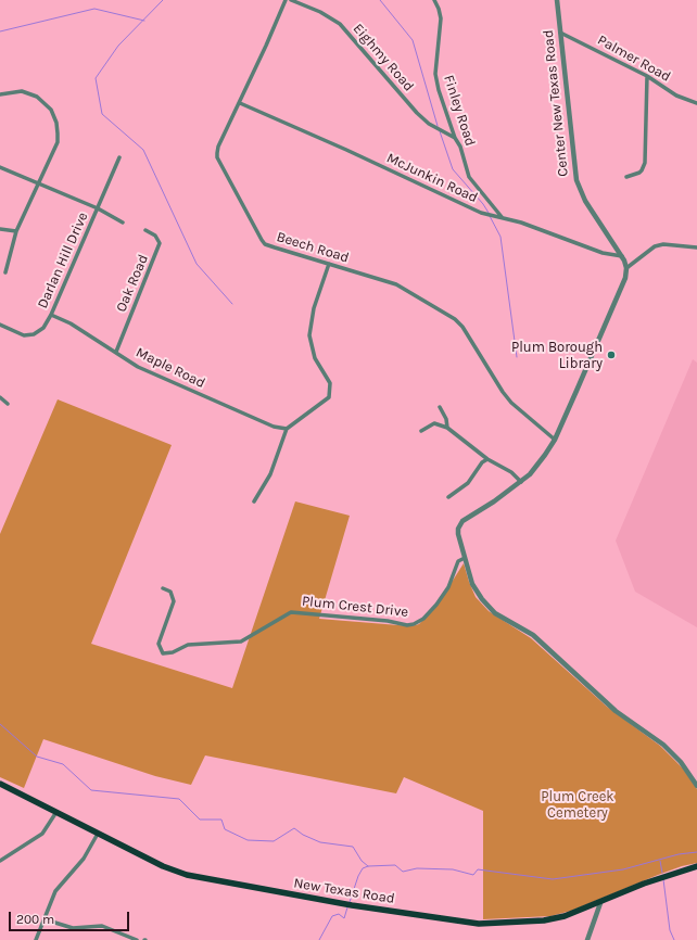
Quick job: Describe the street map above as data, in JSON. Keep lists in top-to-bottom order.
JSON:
{
  "streets": {
    "main road": ["New Texas Road"],
    "street": [
      "Eighmy Road",
      "Palmer Road",
      "Center New Texas Road",
      "Finley Road",
      "McJunkin Road",
      "Beech Road",
      "Darlan Hill Drive",
      "Oak Road",
      "Maple Road",
      "Plum Crest Drive"
    ]
  },
  "crossings": [
    ["Eighmy Road", "Finley Road"],
    ["Palmer Road", "Center New Texas Road"],
    ["Center New Texas Road", "McJunkin Road"],
    ["Finley Road", "McJunkin Road"],
    ["McJunkin Road", "Beech Road"],
    ["Darlan Hill Drive", "Maple Road"],
    ["Oak Road", "Maple Road"]
  ],
  "parks": ["Plum Creek Cemetery"],
  "places": ["Plum Borough Library"],
  "scale_bar": "200 m"
}
